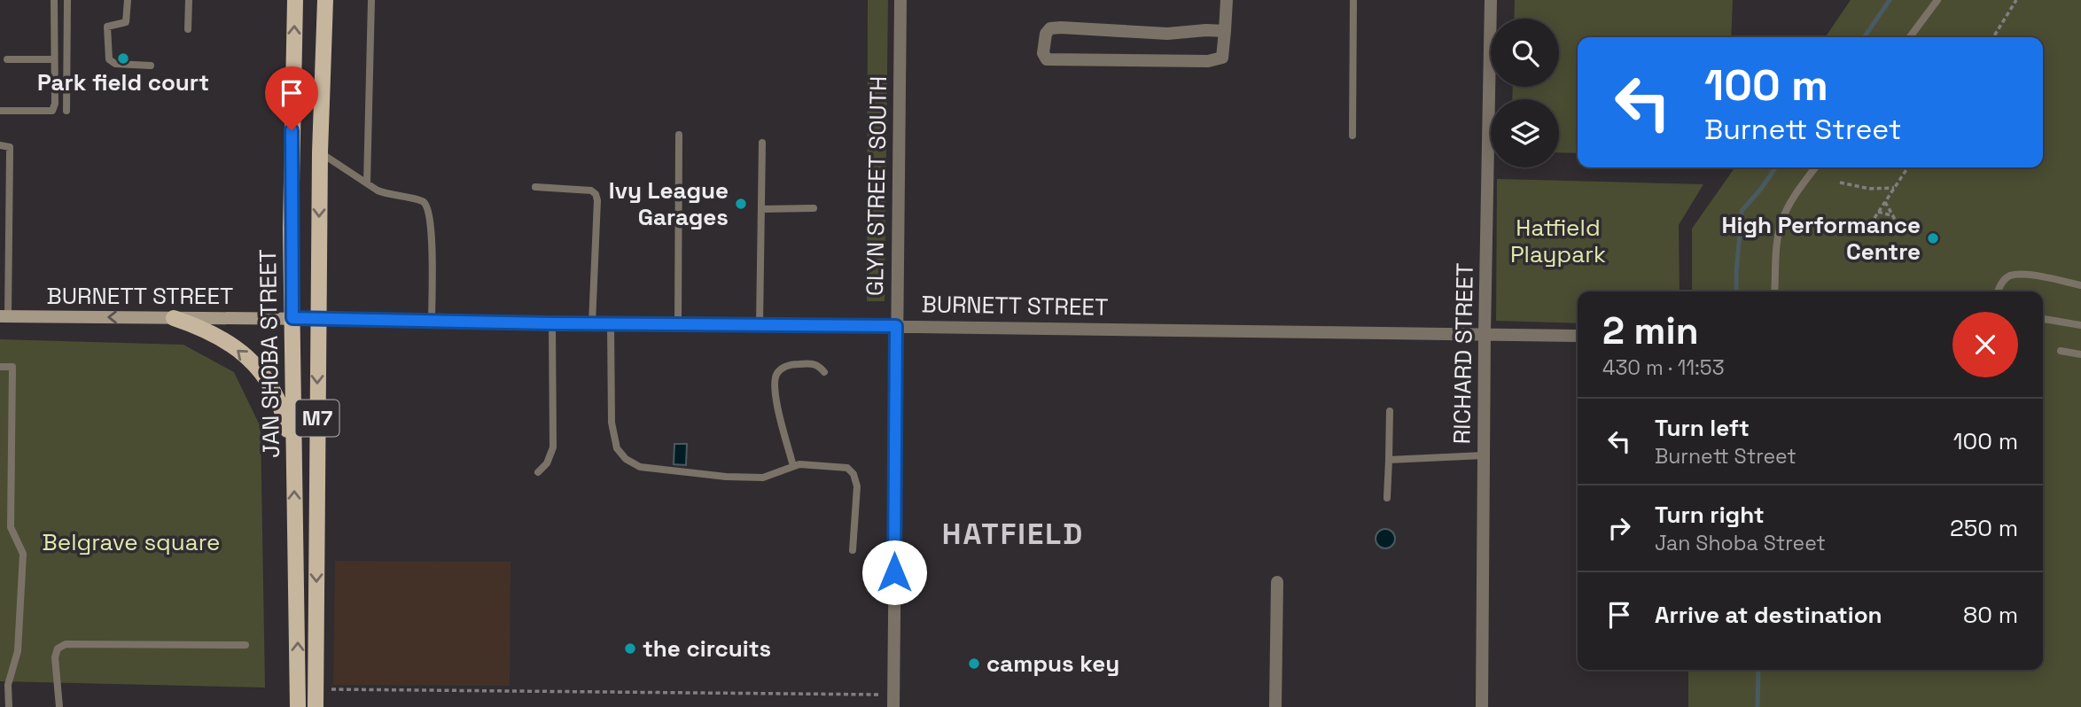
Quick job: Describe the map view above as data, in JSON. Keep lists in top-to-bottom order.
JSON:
{
  "streets": {
    "main road": ["JAN SHOBA STREET", "M7"],
    "street": ["GLYN STREET SOUTH", "BURNETT STREET", "RICHARD STREET"]
  },
  "crossings": [
    ["GLYN STREET SOUTH", "BURNETT STREET"],
    ["BURNETT STREET", "JAN SHOBA STREET"],
    ["BURNETT STREET", "RICHARD STREET"]
  ],
  "districts": ["HATFIELD"],
  "parks": ["Hatfield Playpark", "Belgrave square"],
  "places": [
    "Park field court",
    "Ivy League Garages",
    "High Performance Centre",
    "the circuits",
    "campus key"
  ],
  "page": {
    "turn": ["100 m", "Burnett Street"],
    "heading": ["2 min", "430 m · 11:53"],
    "list": [
      {
        "name": "Turn left",
        "note": "Burnett Street",
        "value": "100 m"
      },
      {
        "name": "Turn right",
        "note": "Jan Shoba Street",
        "value": "250 m"
      },
      {
        "name": "Arrive at destination",
        "value": "80 m"
      }
    ]
  }
}
